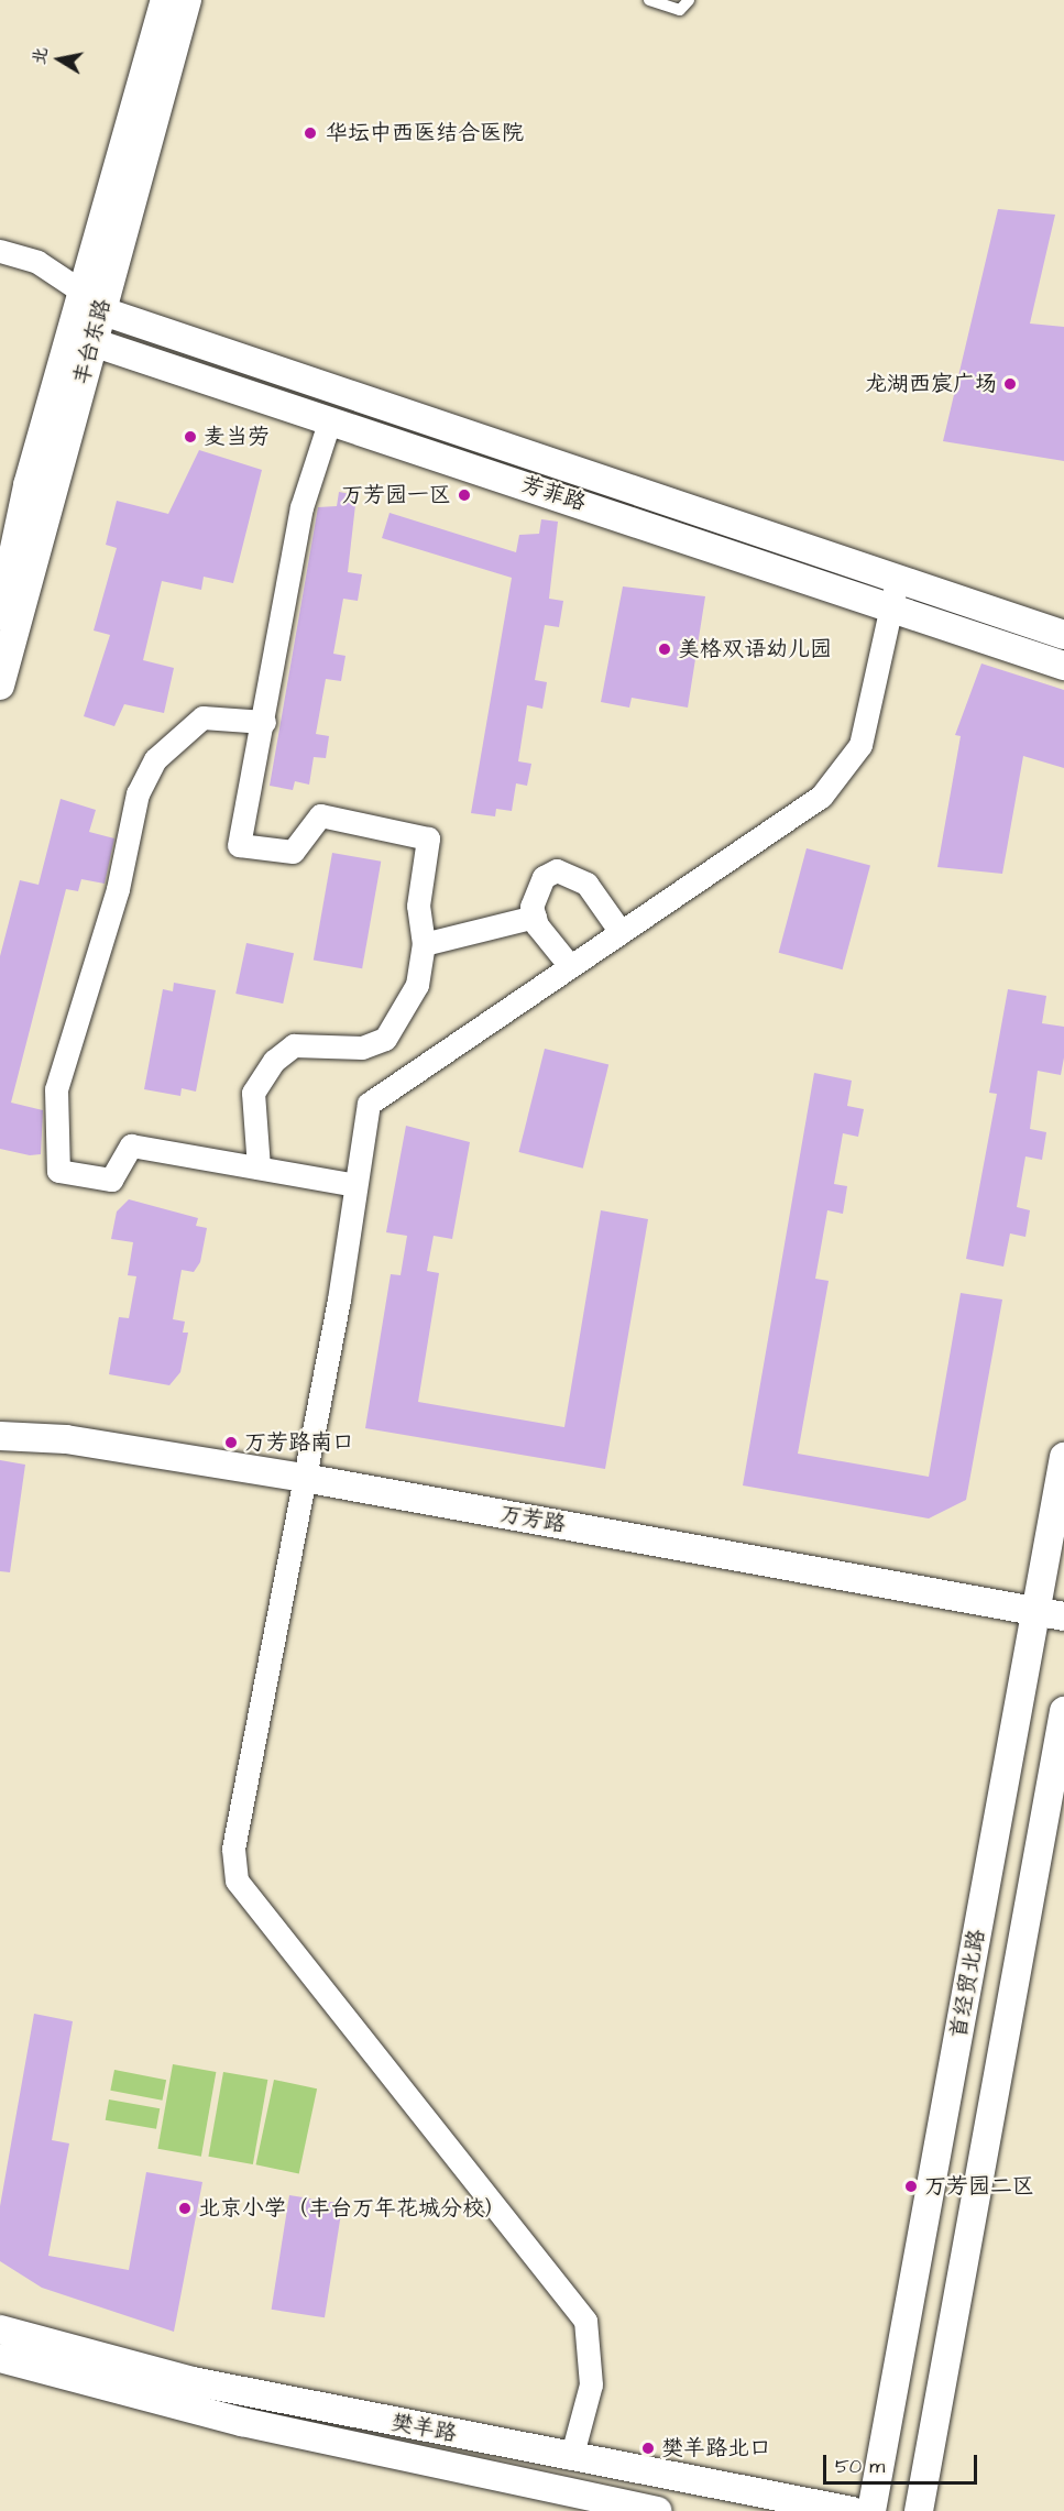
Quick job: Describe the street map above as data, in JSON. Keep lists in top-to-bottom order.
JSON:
{
  "streets": {
    "street": [
      "丰台东路",
      "芳菲路",
      "万芳路",
      "首经贸北路",
      "樊羊路"
    ]
  },
  "crossings": [
    ["丰台东路", "芳菲路"],
    ["万芳路", "首经贸北路"]
  ],
  "places": [
    "华坛中西医结合医院",
    "龙湖西宸广场",
    "麦当劳",
    "万芳园一区",
    "美格双语幼儿园",
    "万芳路南口",
    "万芳园二区",
    "北京小学（丰台万年花城分校）",
    "樊羊路北口"
  ],
  "scale_bar": "50 m",
  "north": "left"
}
